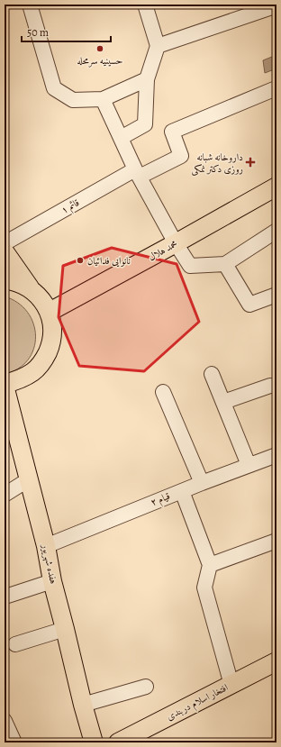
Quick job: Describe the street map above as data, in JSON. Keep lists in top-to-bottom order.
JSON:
{
  "streets": {
    "main road": ["محمد هلال", "هفده شهریور", "افتخار اسلام دربندی"],
    "street": ["قائم ۱", "قیام ۲"]
  },
  "crossings": [
    ["قیام ۲", "هفده شهریور"]
  ],
  "places": {
    "other": ["حسینیه سرمحله", "نانوایی فدائیان"],
    "health": ["داروخانه شبانه روزی دکتر نمکی"]
  },
  "scale_bar": "50 m"
}
